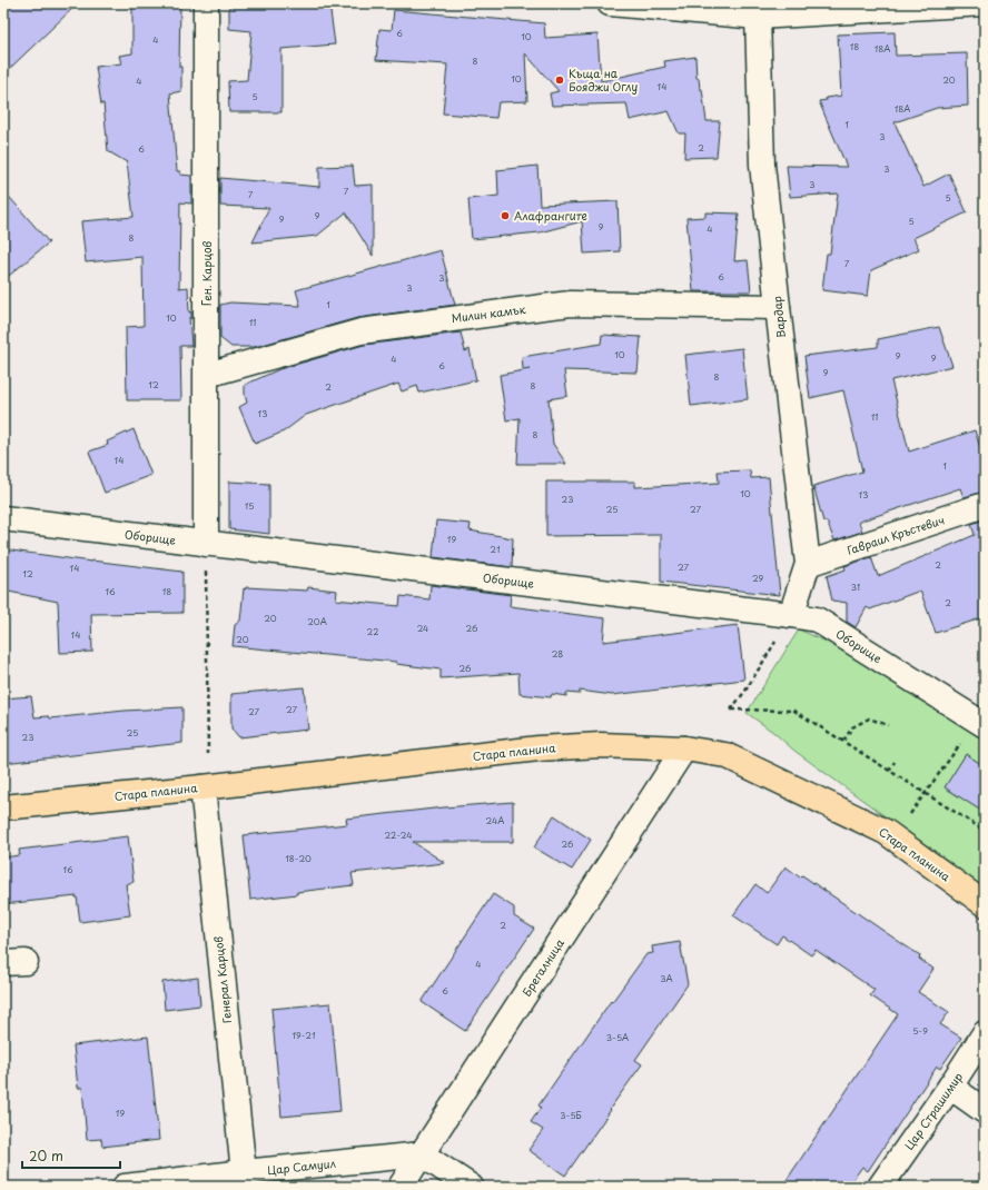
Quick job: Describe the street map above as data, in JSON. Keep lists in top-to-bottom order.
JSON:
{
  "streets": {
    "main road": ["Стара планина"],
    "street": [
      "Ген. Карцов",
      "Милин камък",
      "Вардар",
      "Гавраил Кръстевич",
      "Оборище",
      "Брегалница",
      "Генерал Карцов",
      "Цар Страшимир",
      "Цар Самуил"
    ]
  },
  "crossings": [
    ["Ген. Карцов", "Милин камък"],
    ["Ген. Карцов", "Оборище"],
    ["Милин камък", "Вардар"],
    ["Вардар", "Гавраил Кръстевич"],
    ["Вардар", "Оборище"],
    ["Стара планина", "Брегалница"],
    ["Стара планина", "Генерал Карцов"],
    ["Брегалница", "Цар Самуил"],
    ["Генерал Карцов", "Цар Самуил"]
  ],
  "places": ["Къща на Бояджи Оглу", "Алафрангите"],
  "house_numbers": [
    "6",
    "10",
    "4",
    "18",
    "18А",
    "8",
    "10",
    "20",
    "4",
    "14",
    "5",
    "18А",
    "1",
    "3",
    "2",
    "6",
    "3",
    "3",
    "7",
    "7",
    "5",
    "9",
    "9",
    "5",
    "9",
    "4",
    "8",
    "7",
    "6",
    "3",
    "3",
    "1",
    "10",
    "11",
    "10",
    "9",
    "9",
    "4",
    "6",
    "9",
    "8",
    "12",
    "8",
    "2",
    "13",
    "11",
    "8",
    "14",
    "1",
    "10",
    "13",
    "23",
    "15",
    "25",
    "27",
    "19",
    "21",
    "2",
    "27",
    "14",
    "12",
    "29",
    "31",
    "16",
    "18",
    "2",
    "20",
    "20А",
    "24",
    "26",
    "22",
    "14",
    "20",
    "28",
    "26",
    "27",
    "27",
    "25",
    "23",
    "24А",
    "22-24",
    "26",
    "18-20",
    "16",
    "2",
    "4",
    "3А",
    "6",
    "5-9",
    "19-21",
    "3-5А",
    "19",
    "3-5Б"
  ],
  "scale_bar": "20 m"
}
